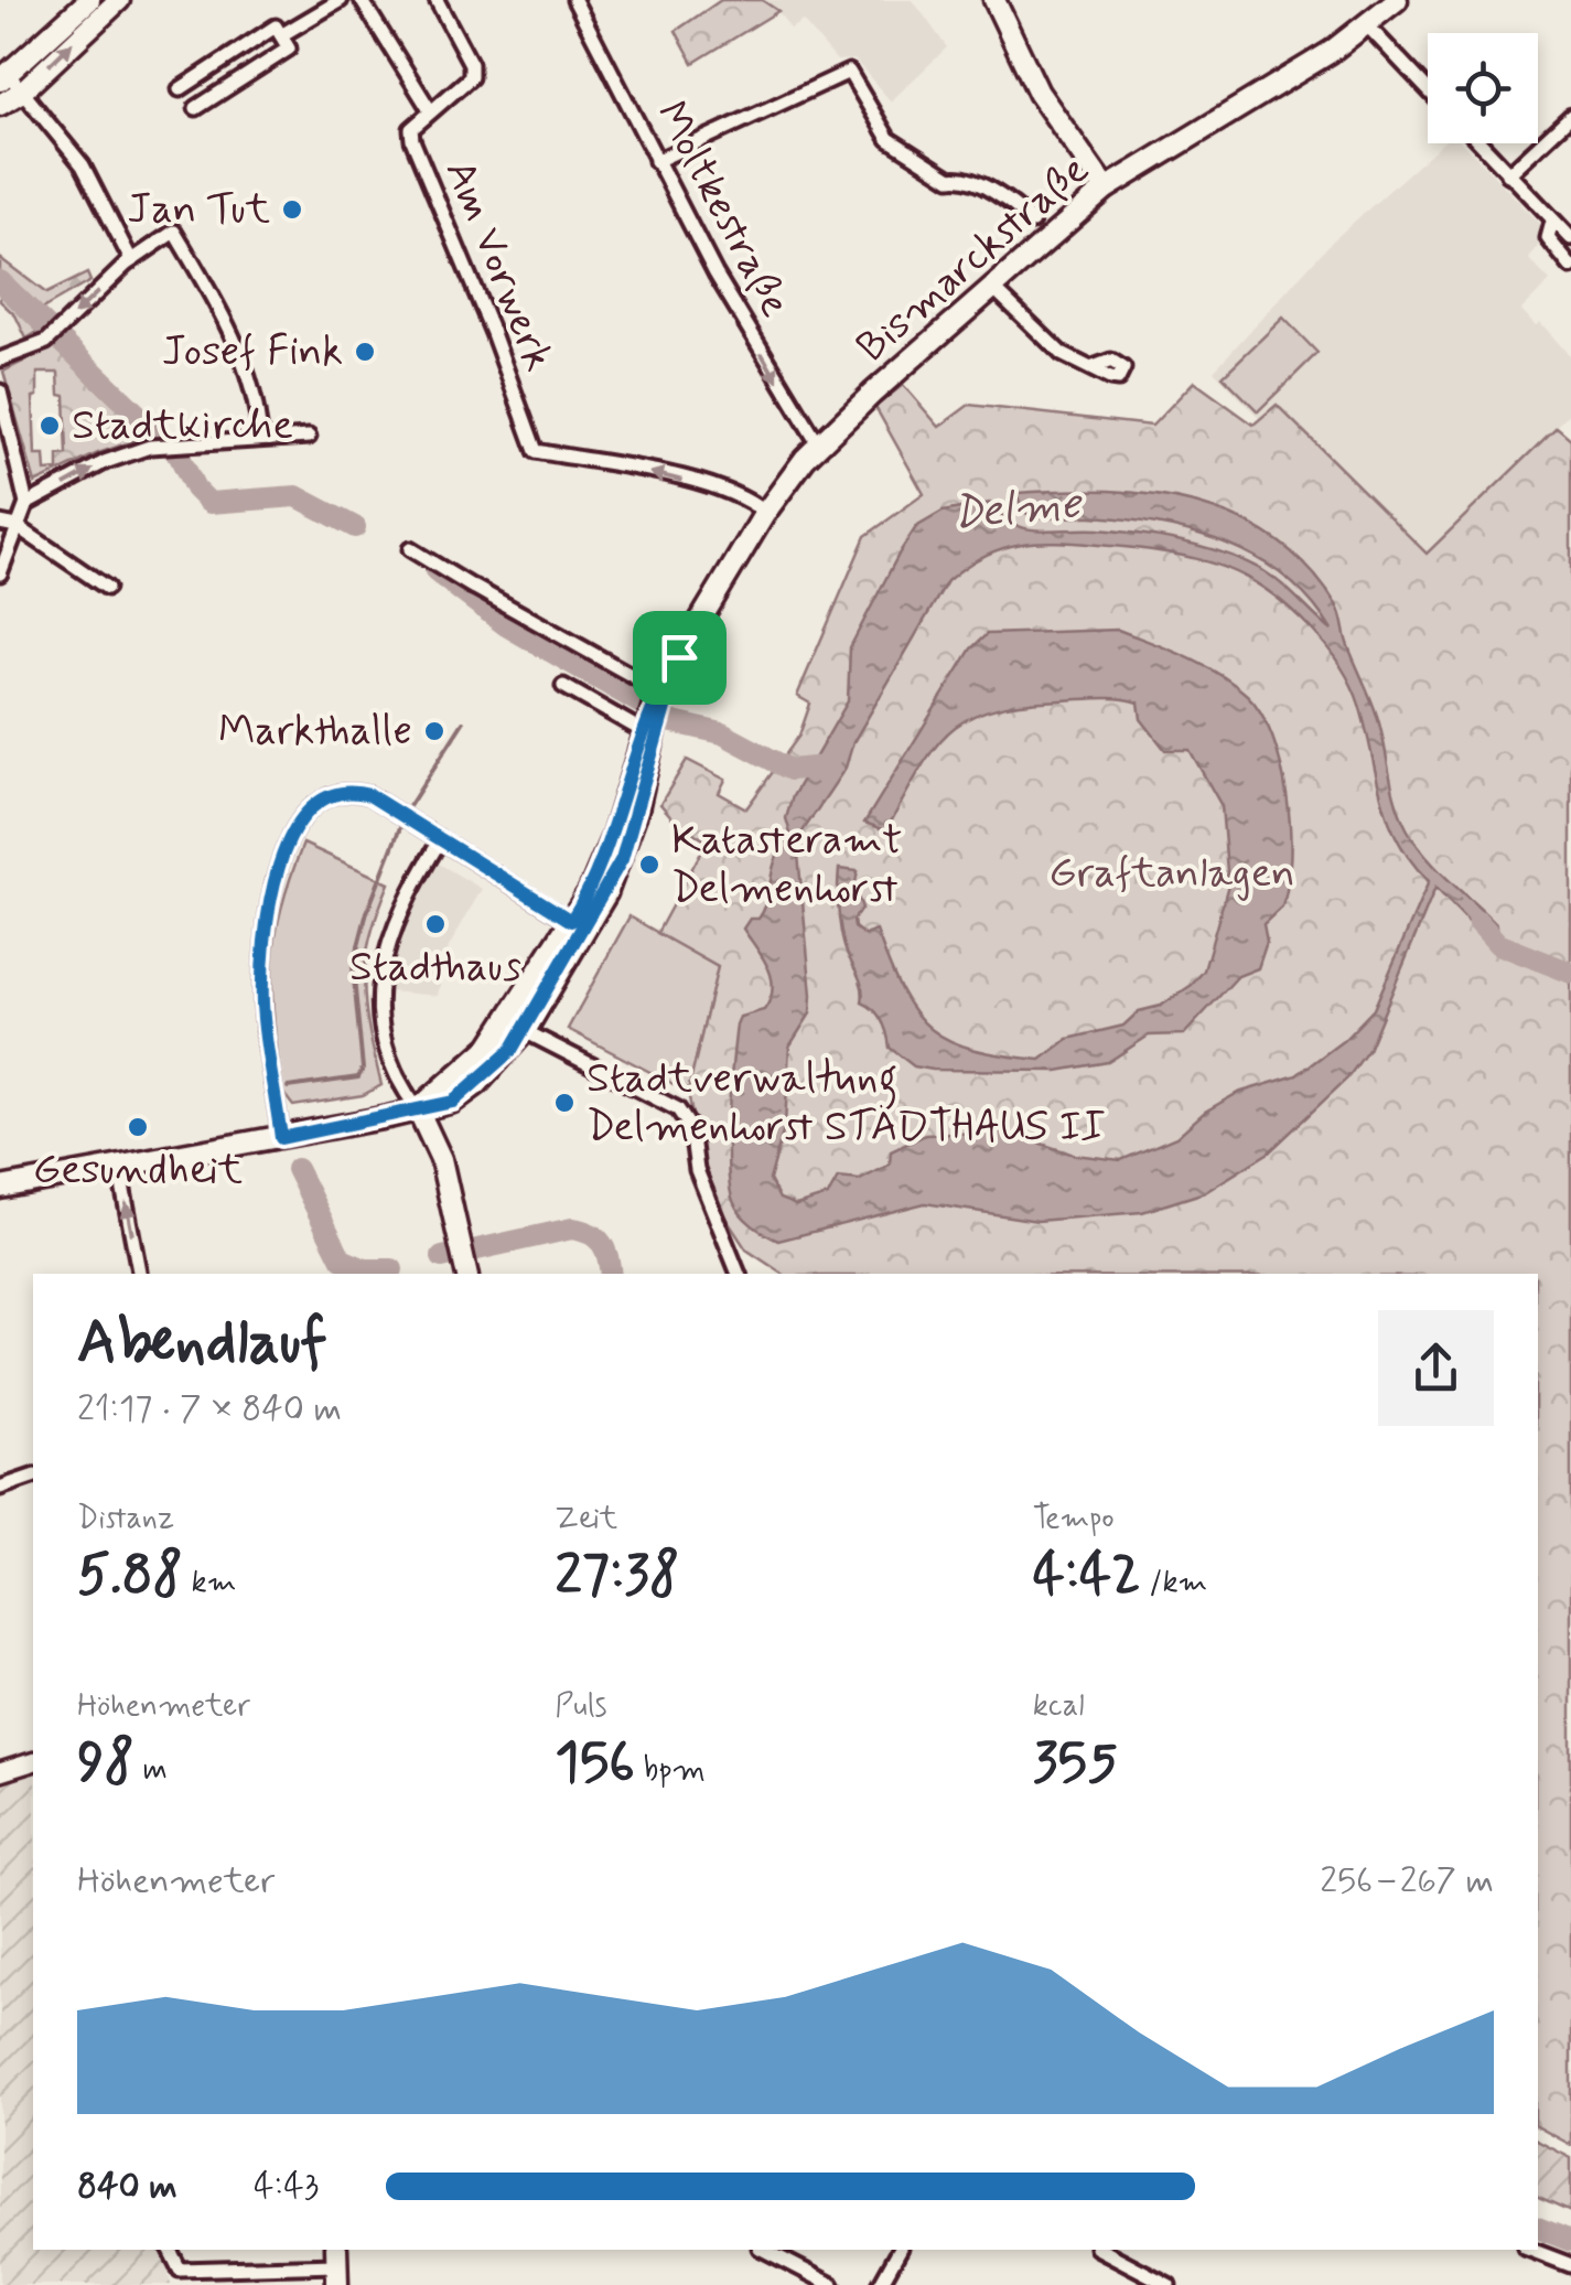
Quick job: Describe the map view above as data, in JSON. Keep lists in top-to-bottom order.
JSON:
{
  "streets": {
    "main road": ["Bismarckstraße"],
    "street": ["Moltkestraße", "Am Vorwerk"]
  },
  "crossings": [
    ["Moltkestraße", "Bismarckstraße"],
    ["Bismarckstraße", "Am Vorwerk"]
  ],
  "one_way": ["Moltkestraße", "Am Vorwerk"],
  "water": ["Delme"],
  "parks": ["Graftanlagen"],
  "places": [
    "Jan Tut",
    "Josef Fink",
    "Stadtkirche",
    "Markthalle",
    "Katasteramt Delmenhorst",
    "Stadthaus",
    "Stadtverwaltung Delmenhorst STADTHAUS II",
    "Gesundheit"
  ],
  "page": {
    "heading": ["Abendlauf", "21:17 · 7 × 840 m"],
    "stats": [
      ["Distanz", "5.88 km"],
      ["Zeit", "27:38"],
      ["Tempo", "4:42 /km"],
      ["Höhenmeter", "98 m"],
      ["Puls", "156 bpm"],
      ["kcal", "355"]
    ],
    "chart": ["Höhenmeter", "256–267 m"],
    "list": [
      {
        "name": "840 m",
        "note": "4:43"
      }
    ]
  }
}
